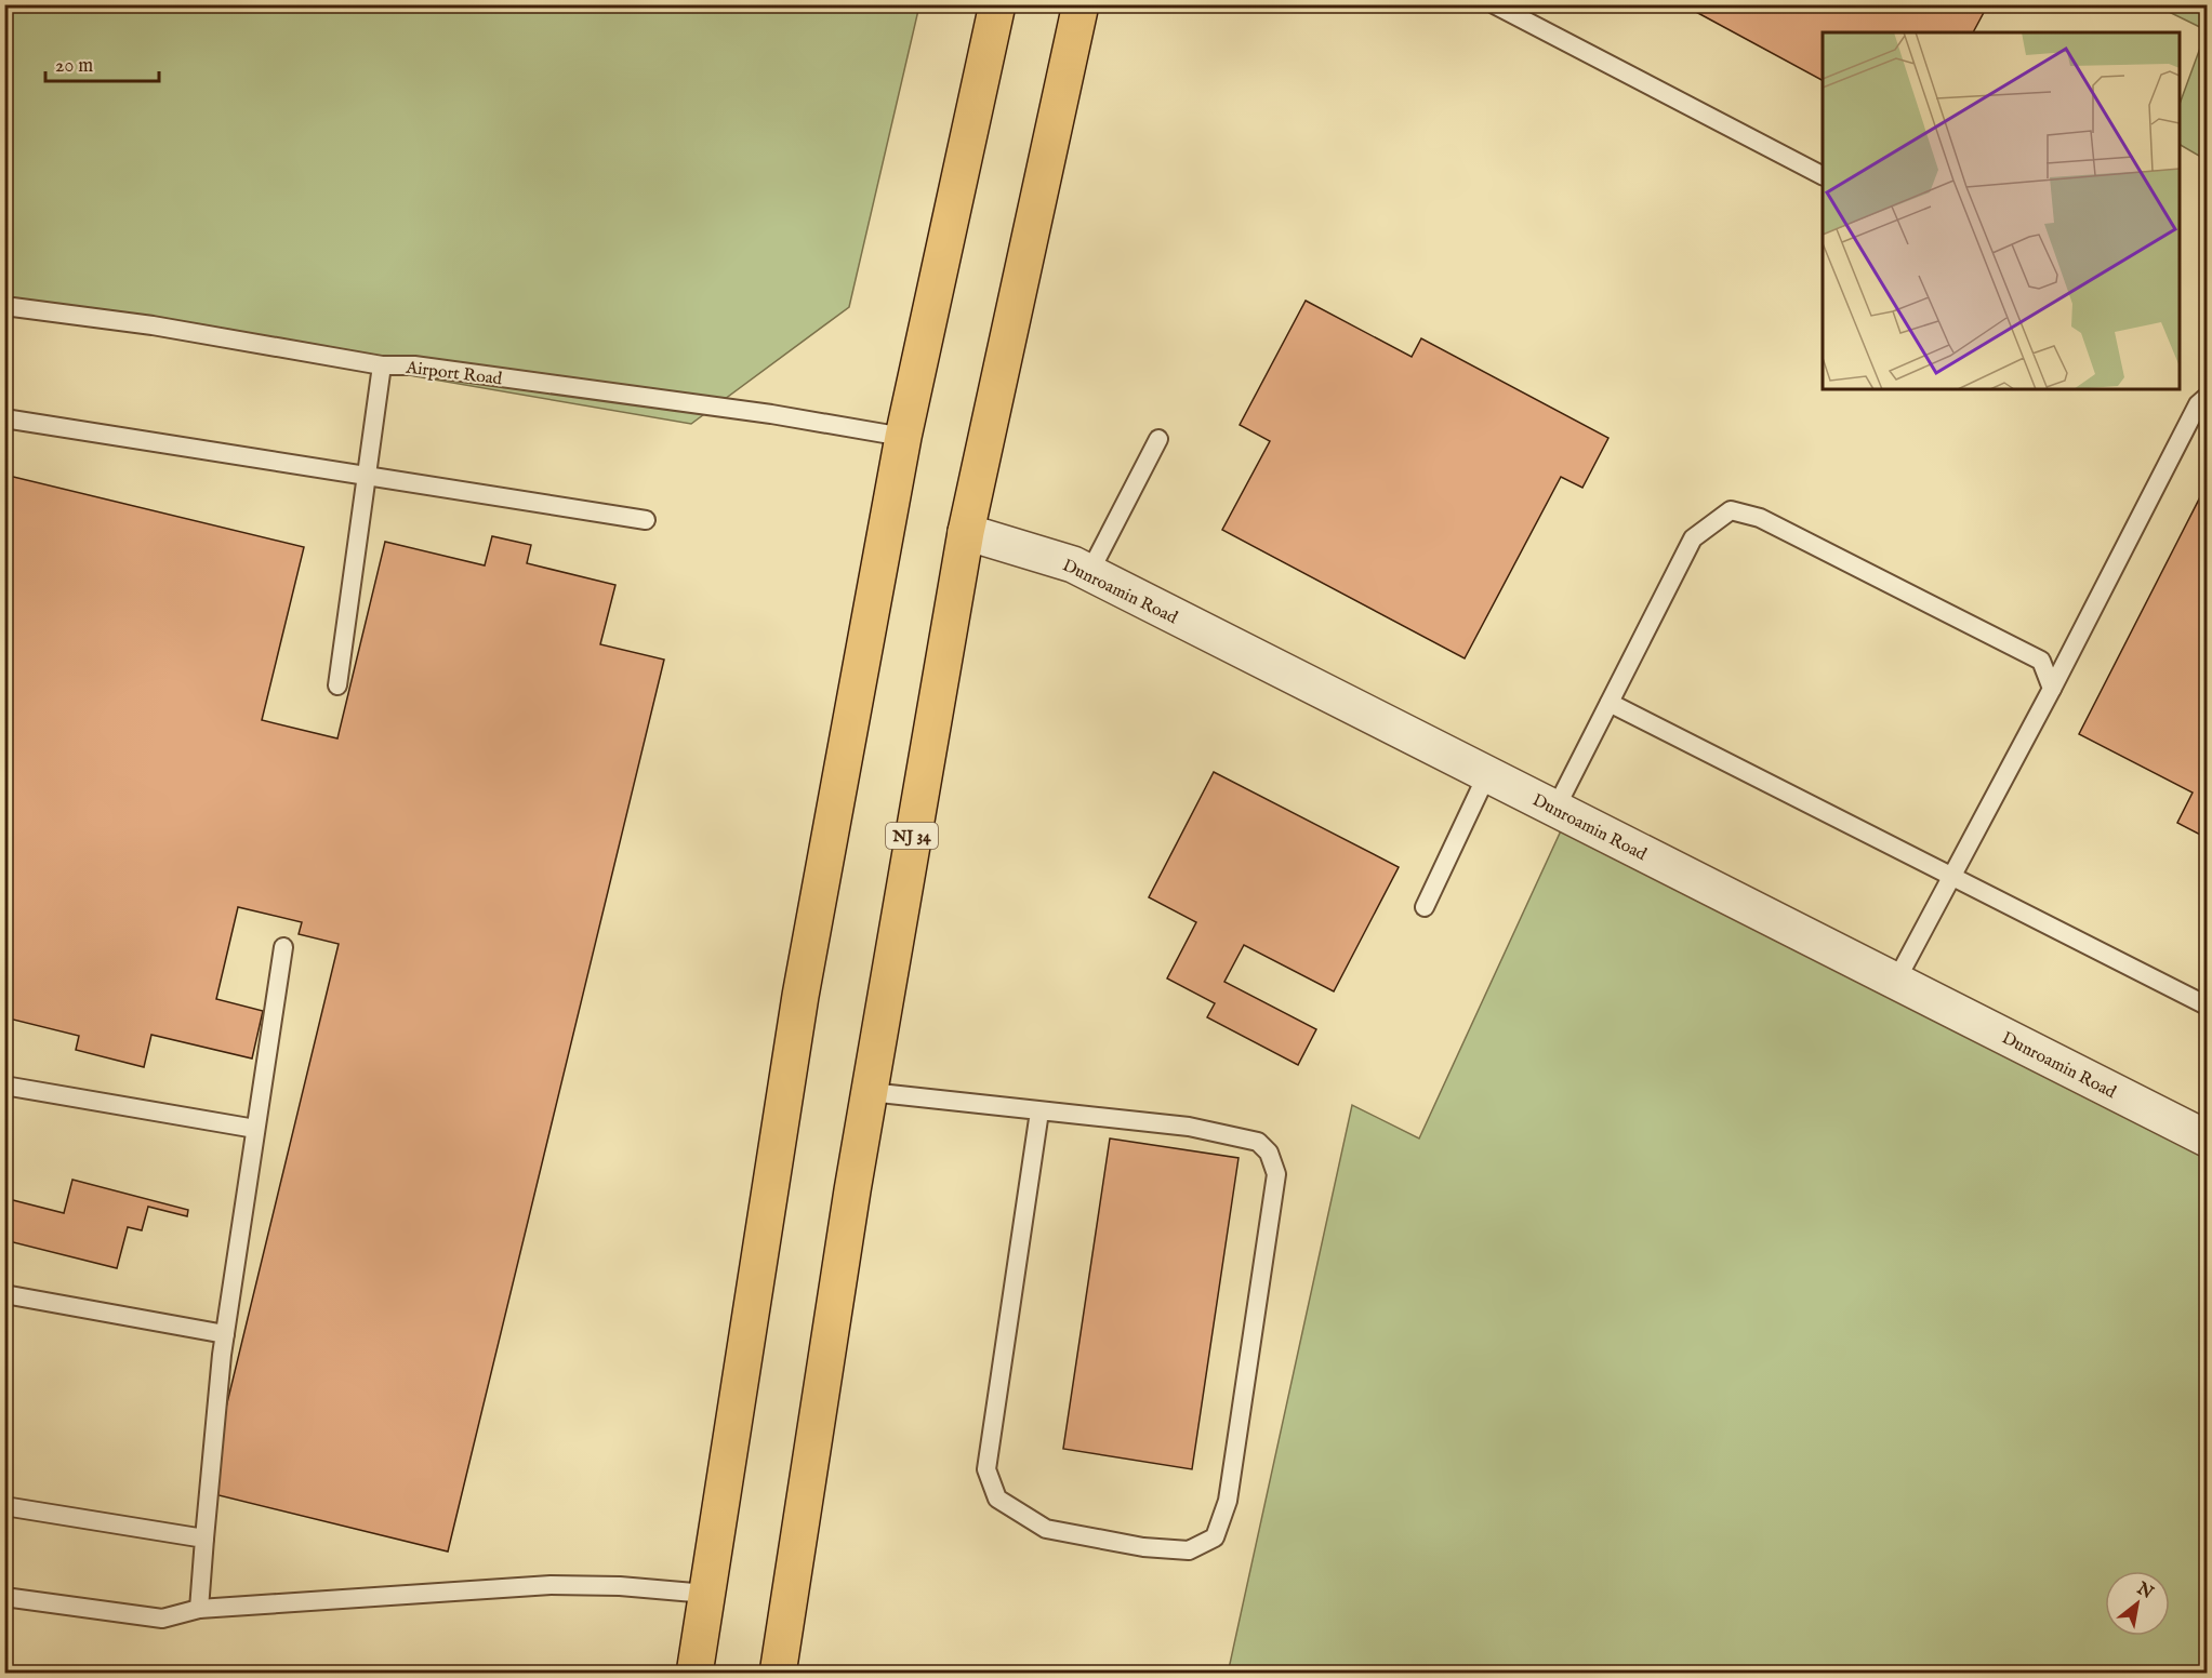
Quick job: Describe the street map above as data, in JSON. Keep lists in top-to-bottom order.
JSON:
{
  "streets": {
    "highway": ["NJ 34"],
    "street": ["Dunroamin Road"],
    "lane": ["Airport Road"]
  },
  "crossings": [
    ["Dunroamin Road", "NJ 34"]
  ],
  "scale_bar": "20 m",
  "north": "top right"
}
